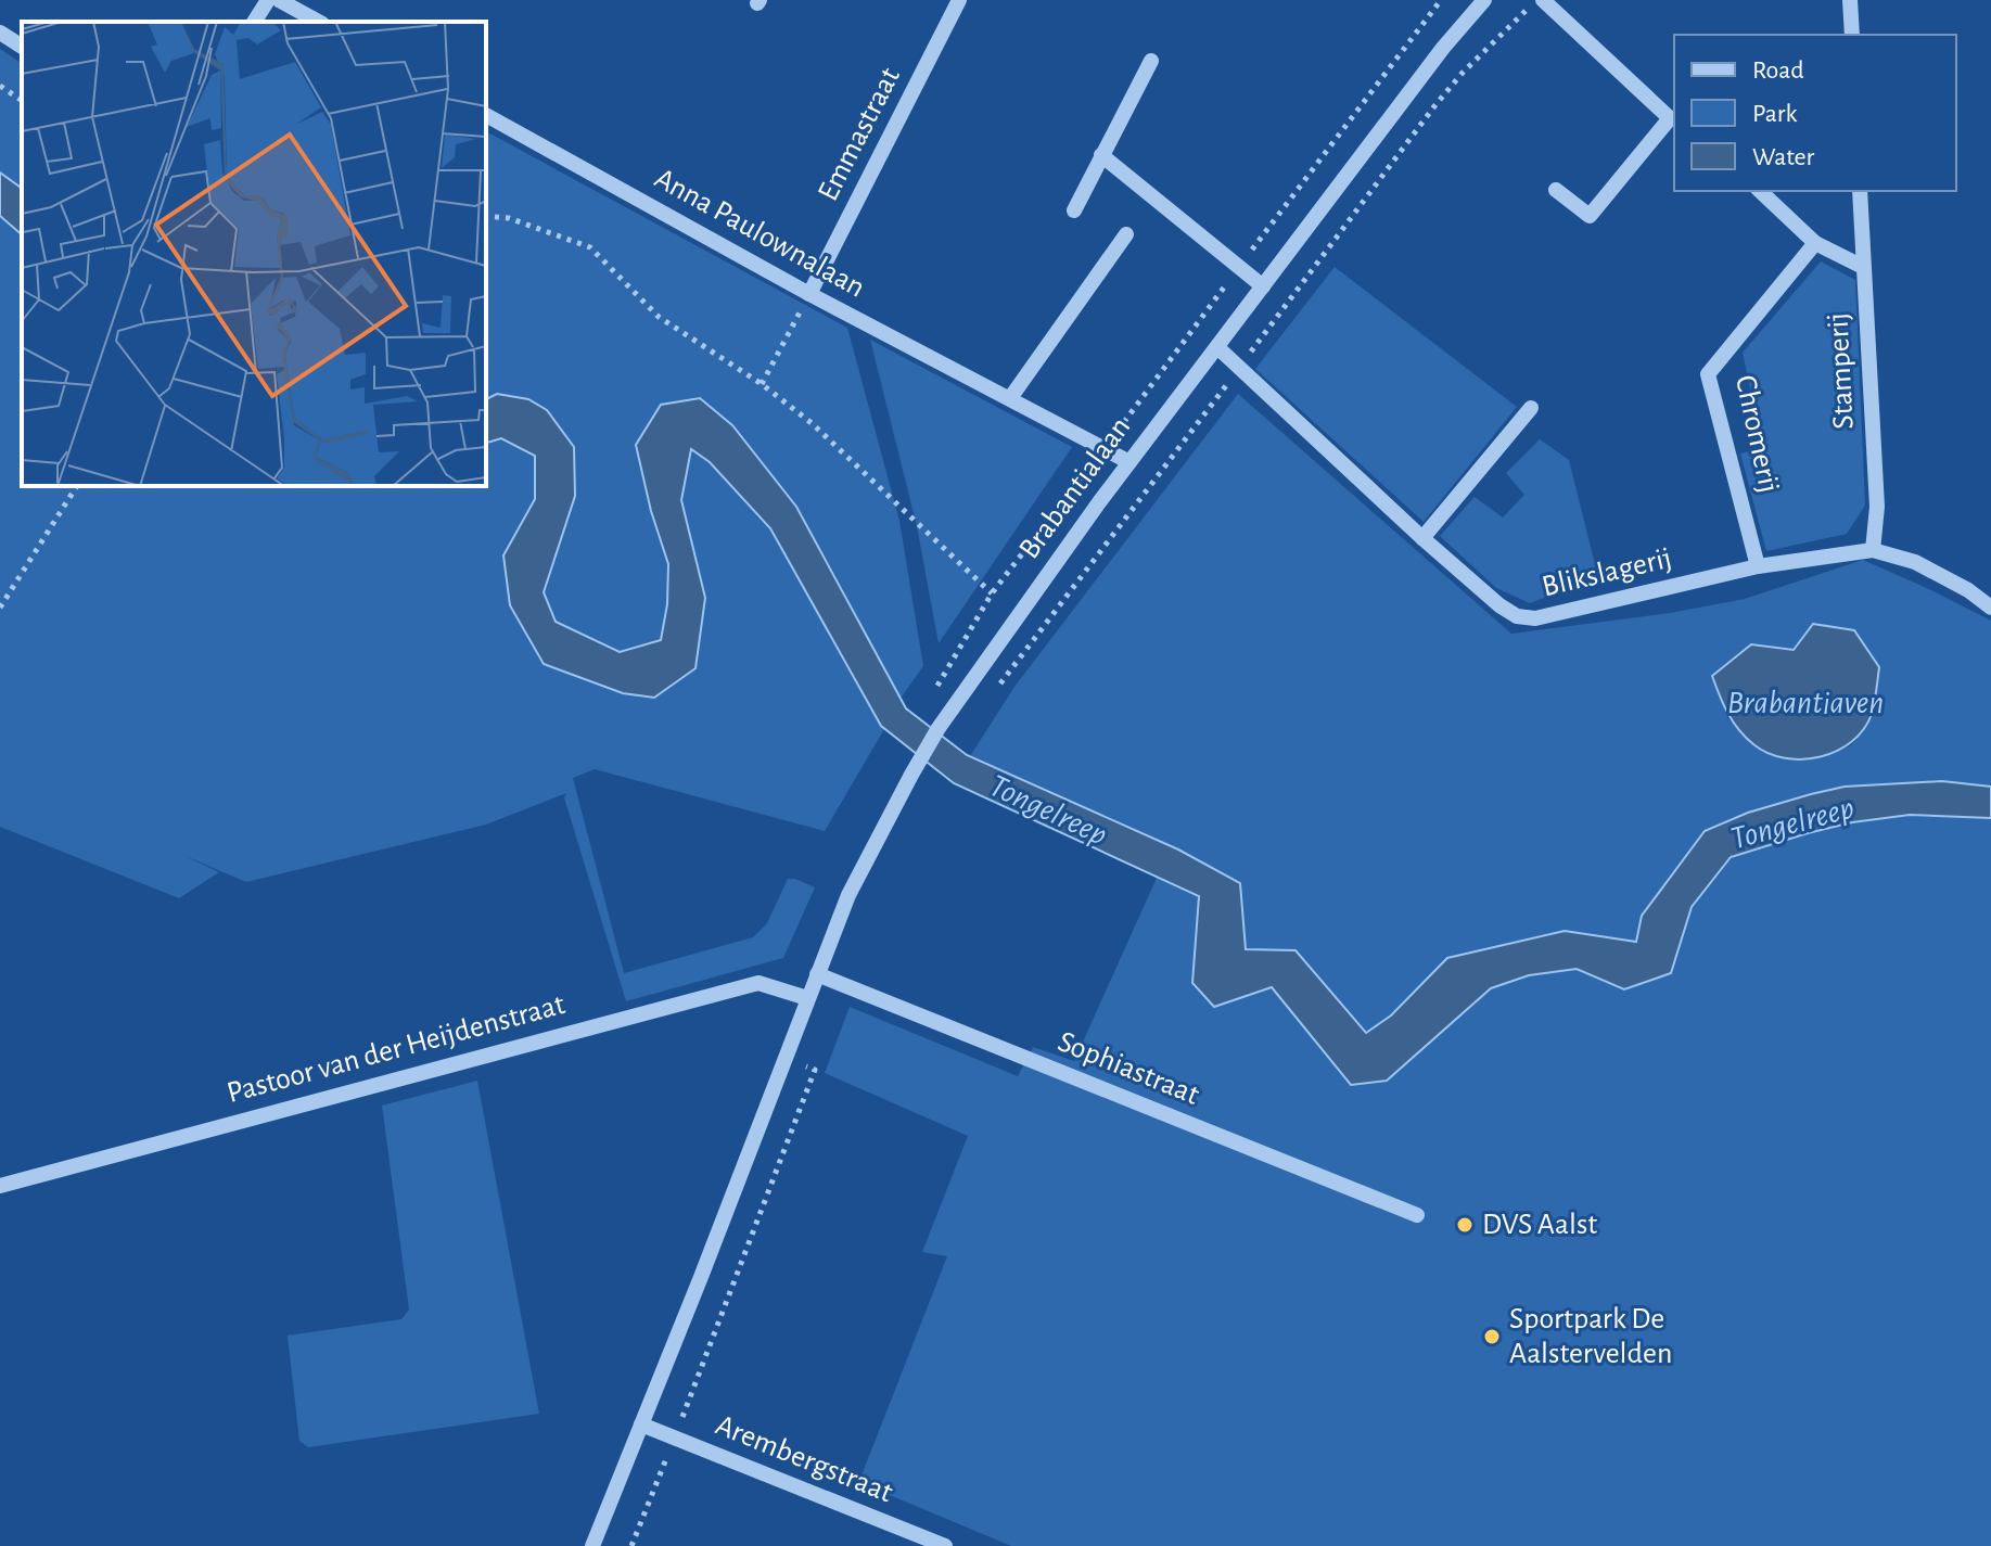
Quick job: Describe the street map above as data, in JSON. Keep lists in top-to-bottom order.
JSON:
{
  "streets": {
    "street": [
      "Emmastraat",
      "Anna Paulownalaan",
      "Stamperij",
      "Chromerij",
      "Brabantialaan",
      "Blikslagerij",
      "Pastoor van der Heijdenstraat",
      "Sophiastraat",
      "Arembergstraat"
    ]
  },
  "crossings": [
    ["Emmastraat", "Anna Paulownalaan"],
    ["Anna Paulownalaan", "Brabantialaan"],
    ["Stamperij", "Blikslagerij"],
    ["Chromerij", "Blikslagerij"],
    ["Brabantialaan", "Blikslagerij"],
    ["Brabantialaan", "Sophiastraat"]
  ],
  "water": ["Brabantiaven", "Tongelreep"],
  "places": ["DVS Aalst", "Sportpark De Aalstervelden"],
  "legend": ["Road", "Park", "Water"]
}
